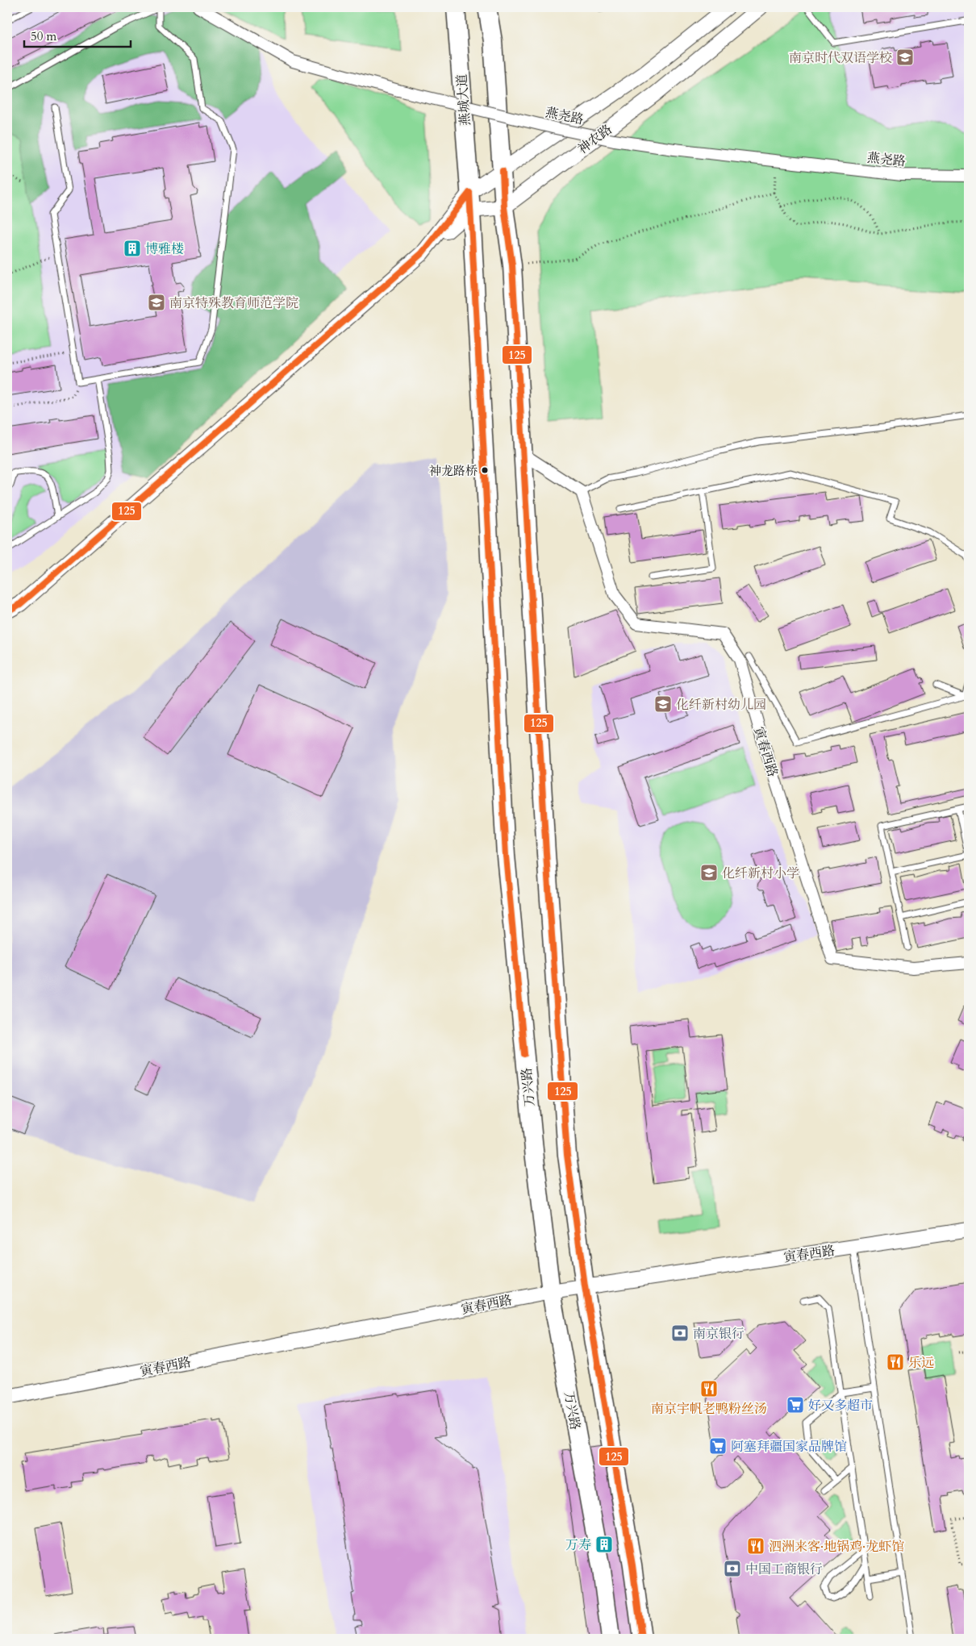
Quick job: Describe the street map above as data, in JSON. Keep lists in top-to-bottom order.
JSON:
{
  "streets": {
    "main road": ["燕城大道", "万兴路"],
    "street": ["燕尧路", "神农路", "寅春西路"]
  },
  "crossings": [
    ["燕城大道", "神农路"],
    ["燕城大道", "万兴路"],
    ["神农路", "万兴路"],
    ["寅春西路", "万兴路"]
  ],
  "places": {
    "school or university": [
      "南京时代双语学校",
      "南京特殊教育师范学院",
      "化纤新村幼儿园",
      "化纤新村小学"
    ],
    "building": ["博雅楼", "万寿"],
    "other": ["神龙路桥"],
    "bank": ["南京银行", "中国工商银行"],
    "restaurant": ["乐远", "南京宇帆老鸭粉丝汤", "泗洲来客·地锅鸡·龙虾馆"],
    "supermarket": ["好又多超市", "阿塞拜疆国家品牌馆"]
  },
  "lines": ["transit line 125"],
  "scale_bar": "50 m"
}
